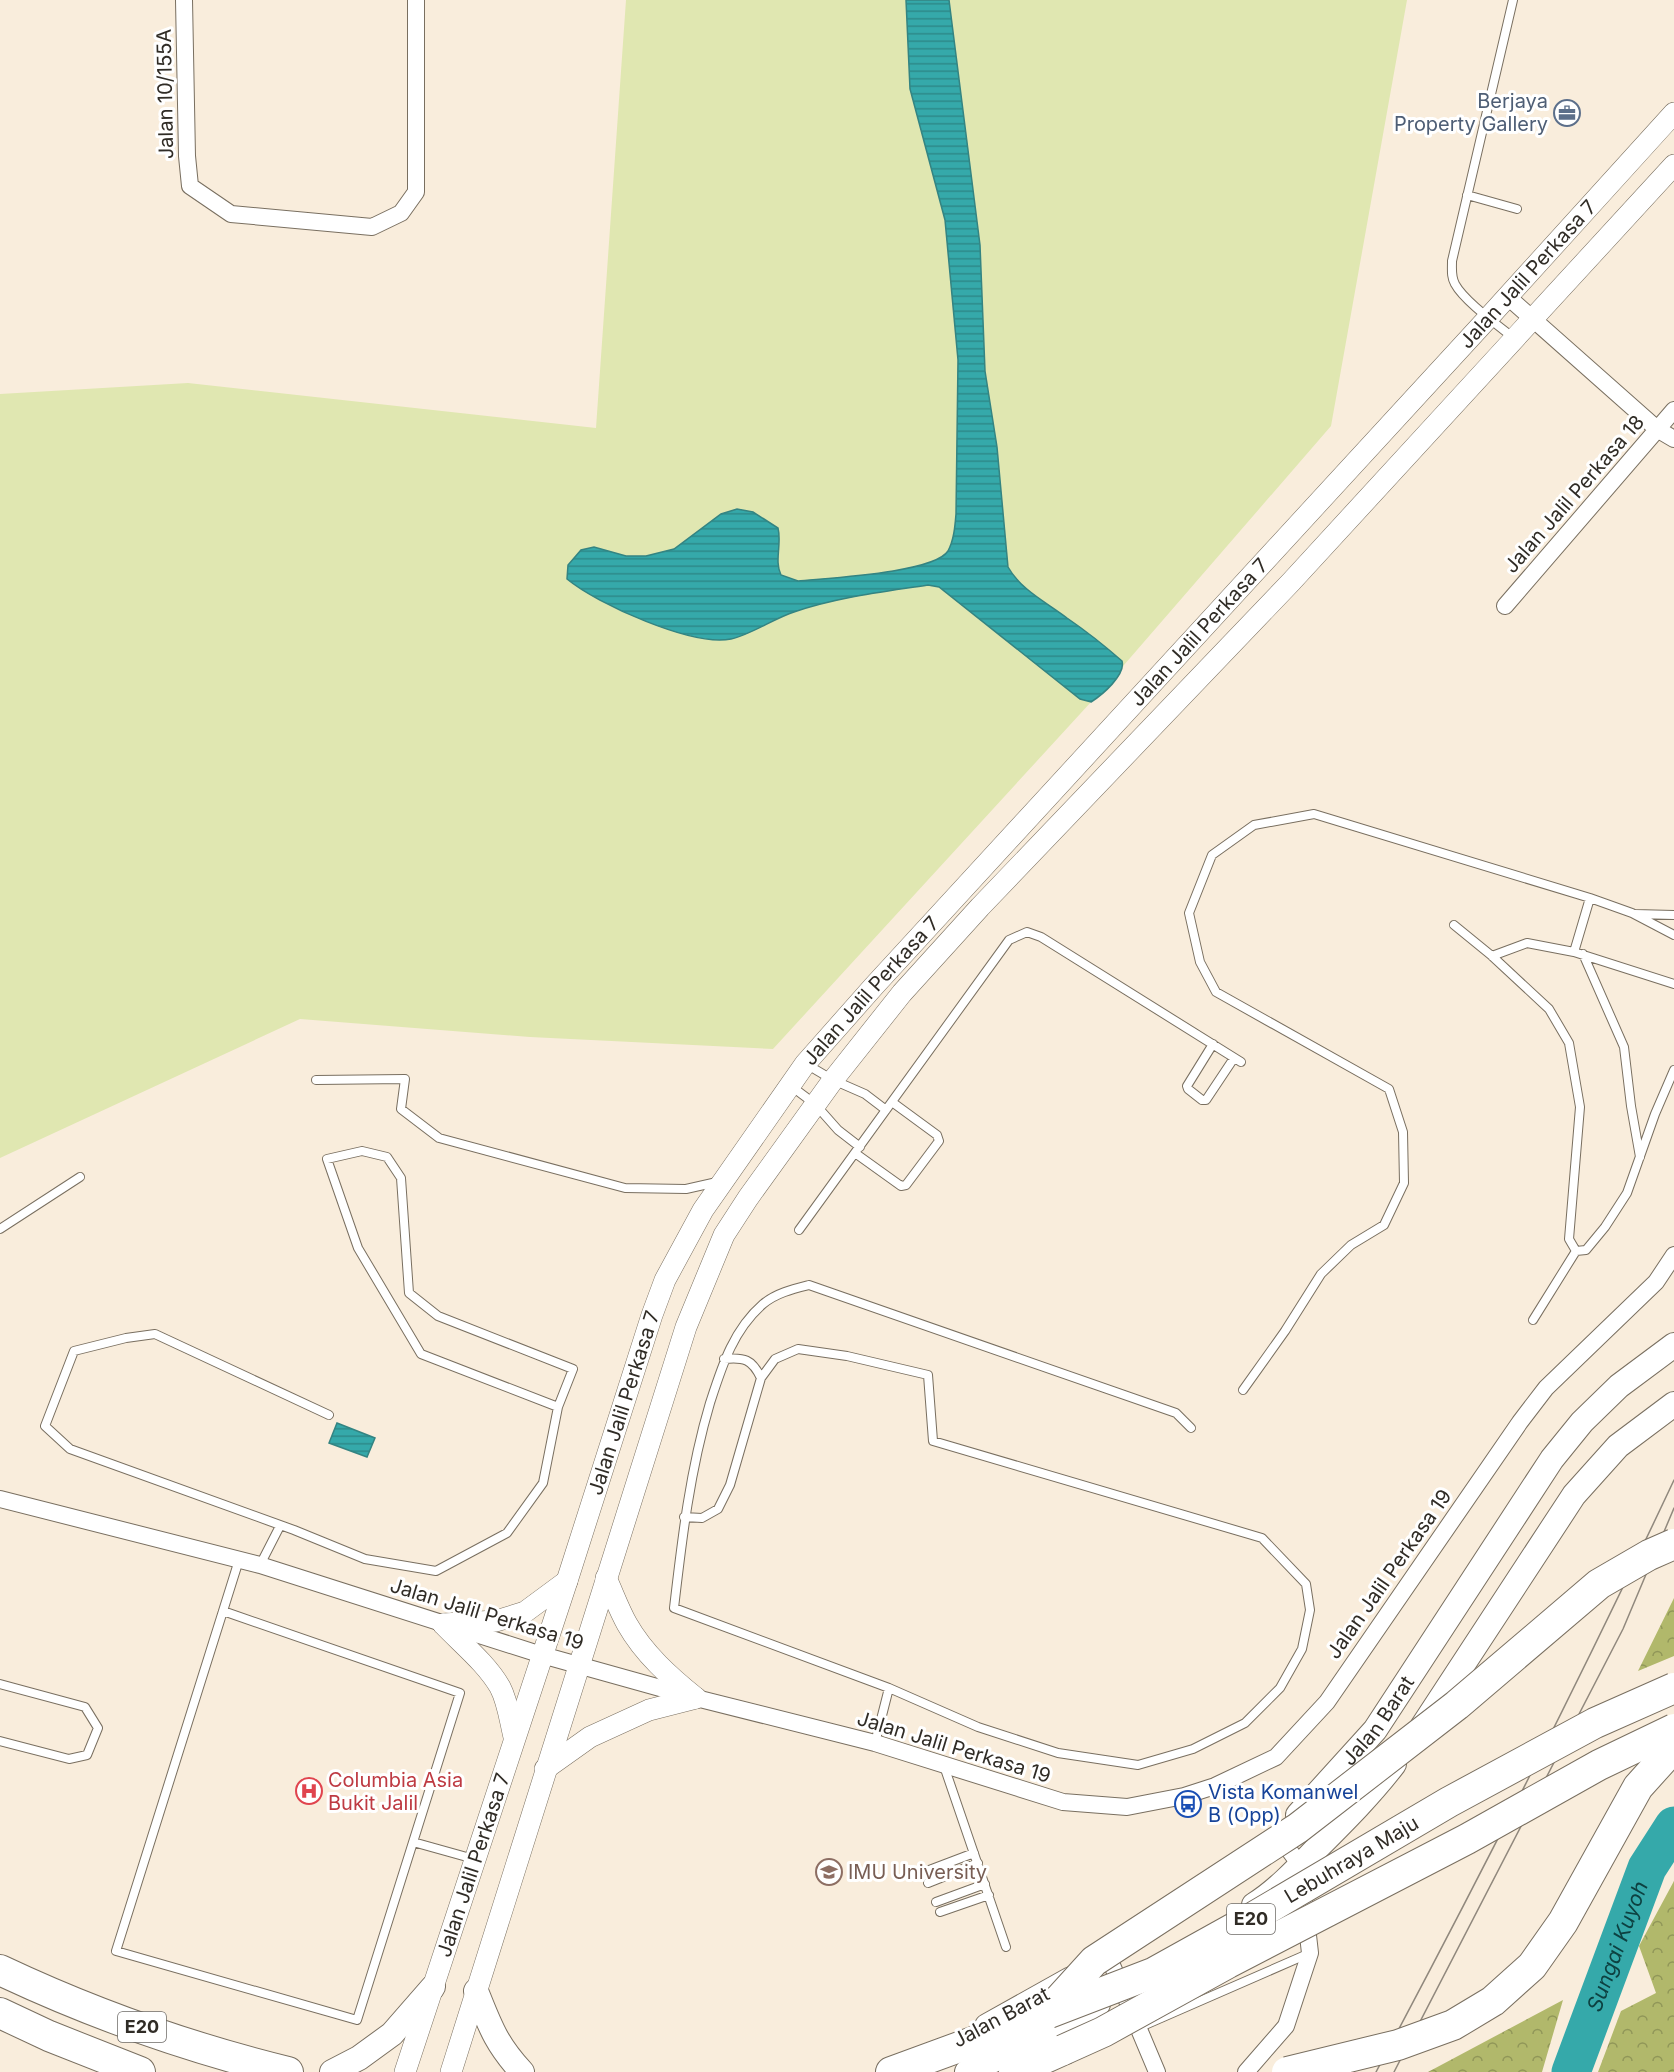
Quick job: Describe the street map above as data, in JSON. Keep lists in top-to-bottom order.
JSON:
{
  "streets": {
    "highway": ["Lebuhraya Maju", "E20"],
    "main road": ["Jalan Barat"],
    "street": [
      "Jalan 10/155A",
      "Jalan Jalil Perkasa 7",
      "Jalan Jalil Perkasa 18",
      "Jalan Jalil Perkasa 19"
    ]
  },
  "crossings": [
    ["Jalan Jalil Perkasa 7", "Jalan Jalil Perkasa 19"]
  ],
  "water": ["Sungai Kuyoh"],
  "places": {
    "office": ["Berjaya Property Gallery"],
    "hospital": ["Columbia Asia Bukit Jalil"],
    "bus stop": ["Vista Komanwel B (Opp)"],
    "school or university": ["IMU University"]
  }
}
